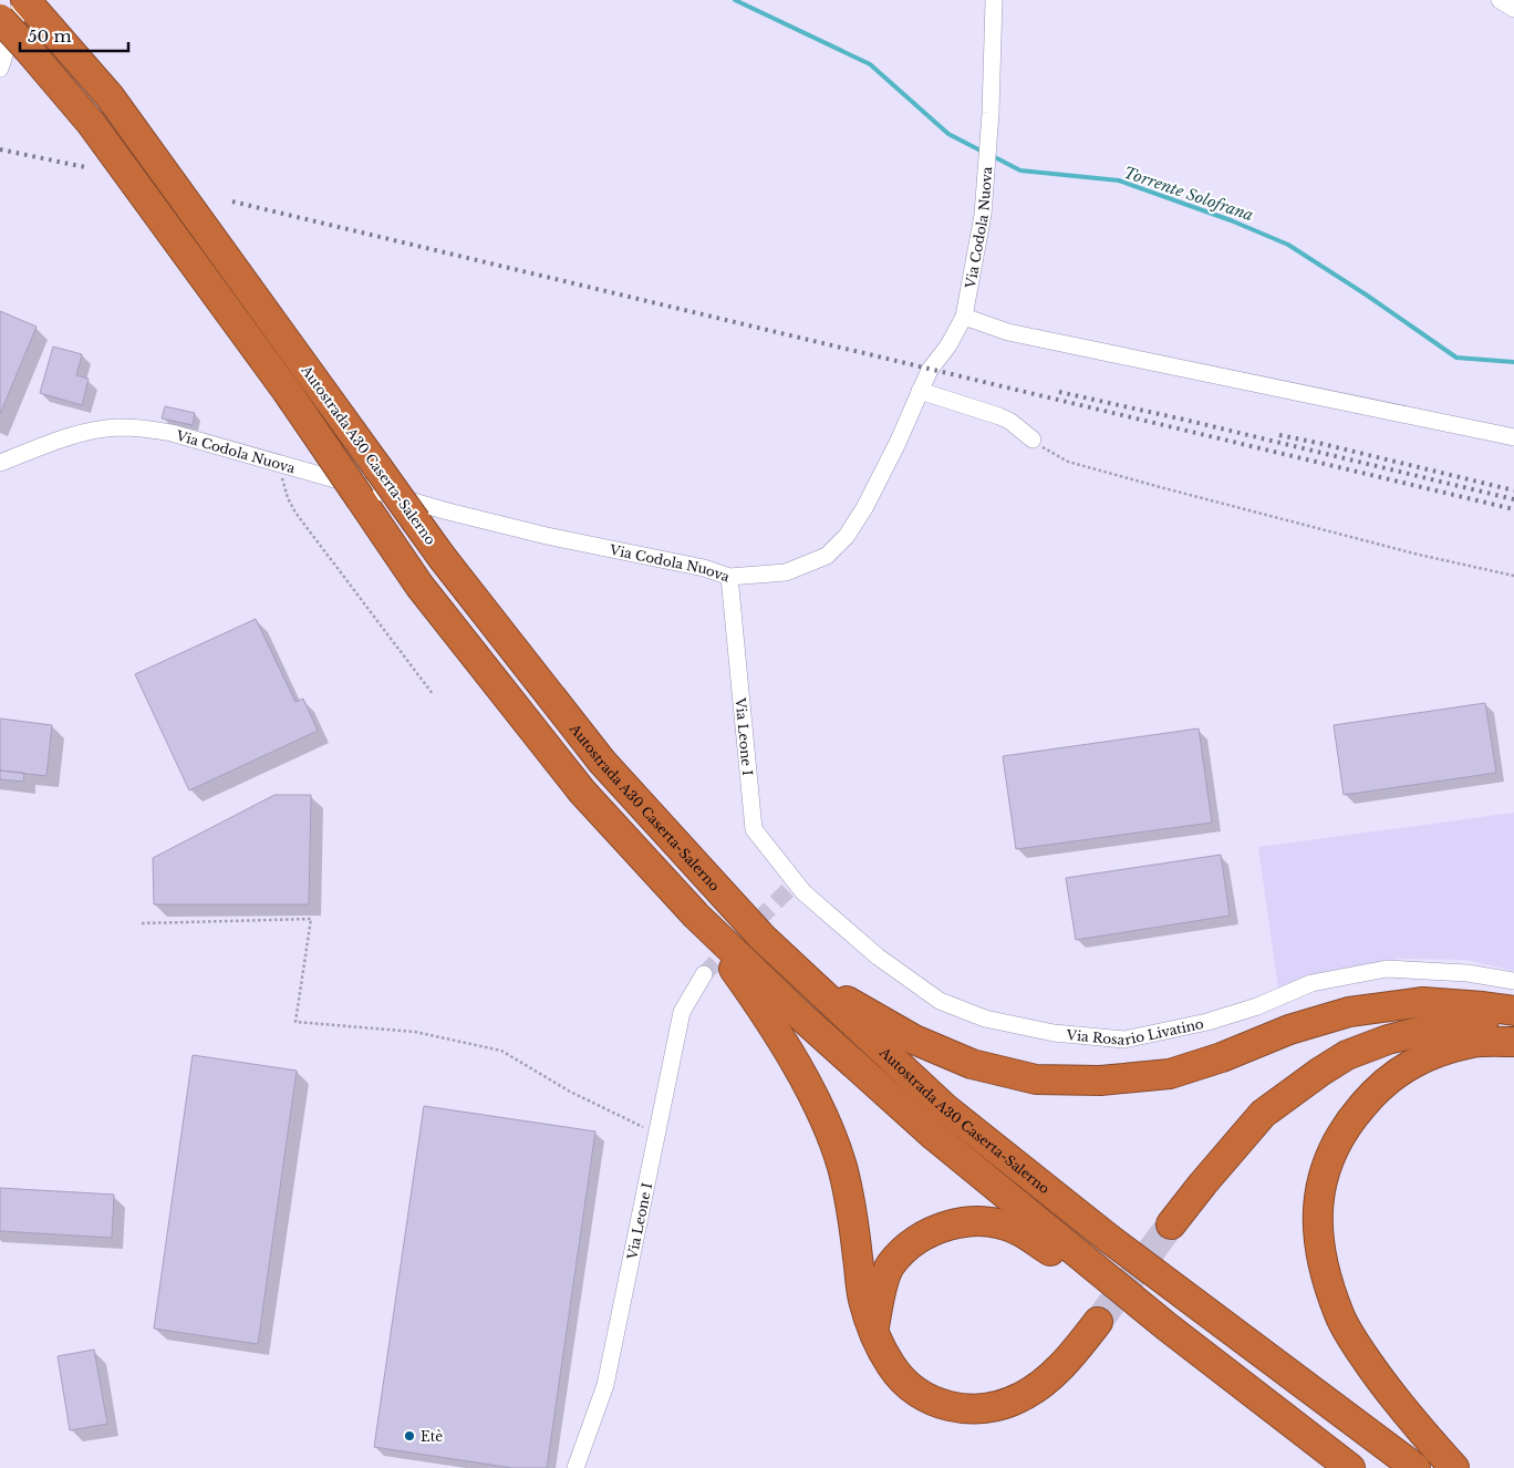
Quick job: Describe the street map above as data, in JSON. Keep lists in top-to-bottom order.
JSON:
{
  "streets": {
    "highway": ["Autostrada A30 Caserta-Salerno"],
    "street": ["Via Codola Nuova", "Via Leone I", "Via Rosario Livatino"]
  },
  "crossings": [
    ["Via Codola Nuova", "Via Leone I"],
    ["Via Leone I", "Via Rosario Livatino"]
  ],
  "water": ["Torrente Solofrana"],
  "places": ["Etè"],
  "scale_bar": "50 m"
}
